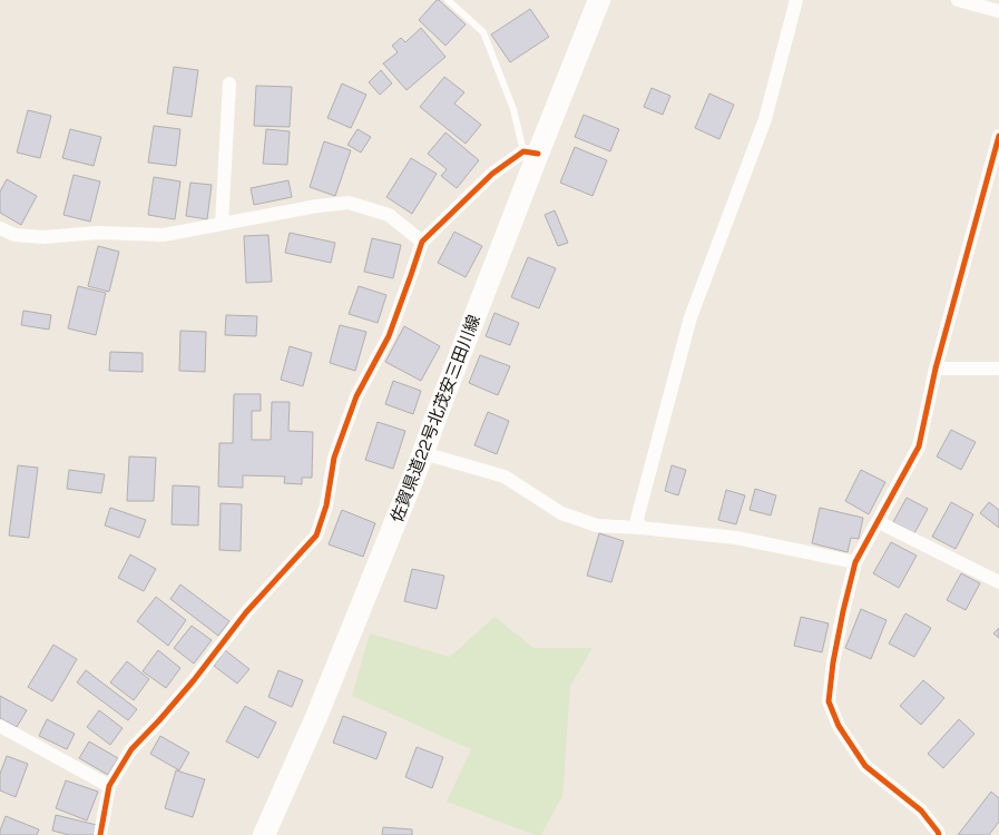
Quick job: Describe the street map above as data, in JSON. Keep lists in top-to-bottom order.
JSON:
{
  "streets": {
    "main road": ["佐賀県道22号北茂安三田川線"]
  }
}
